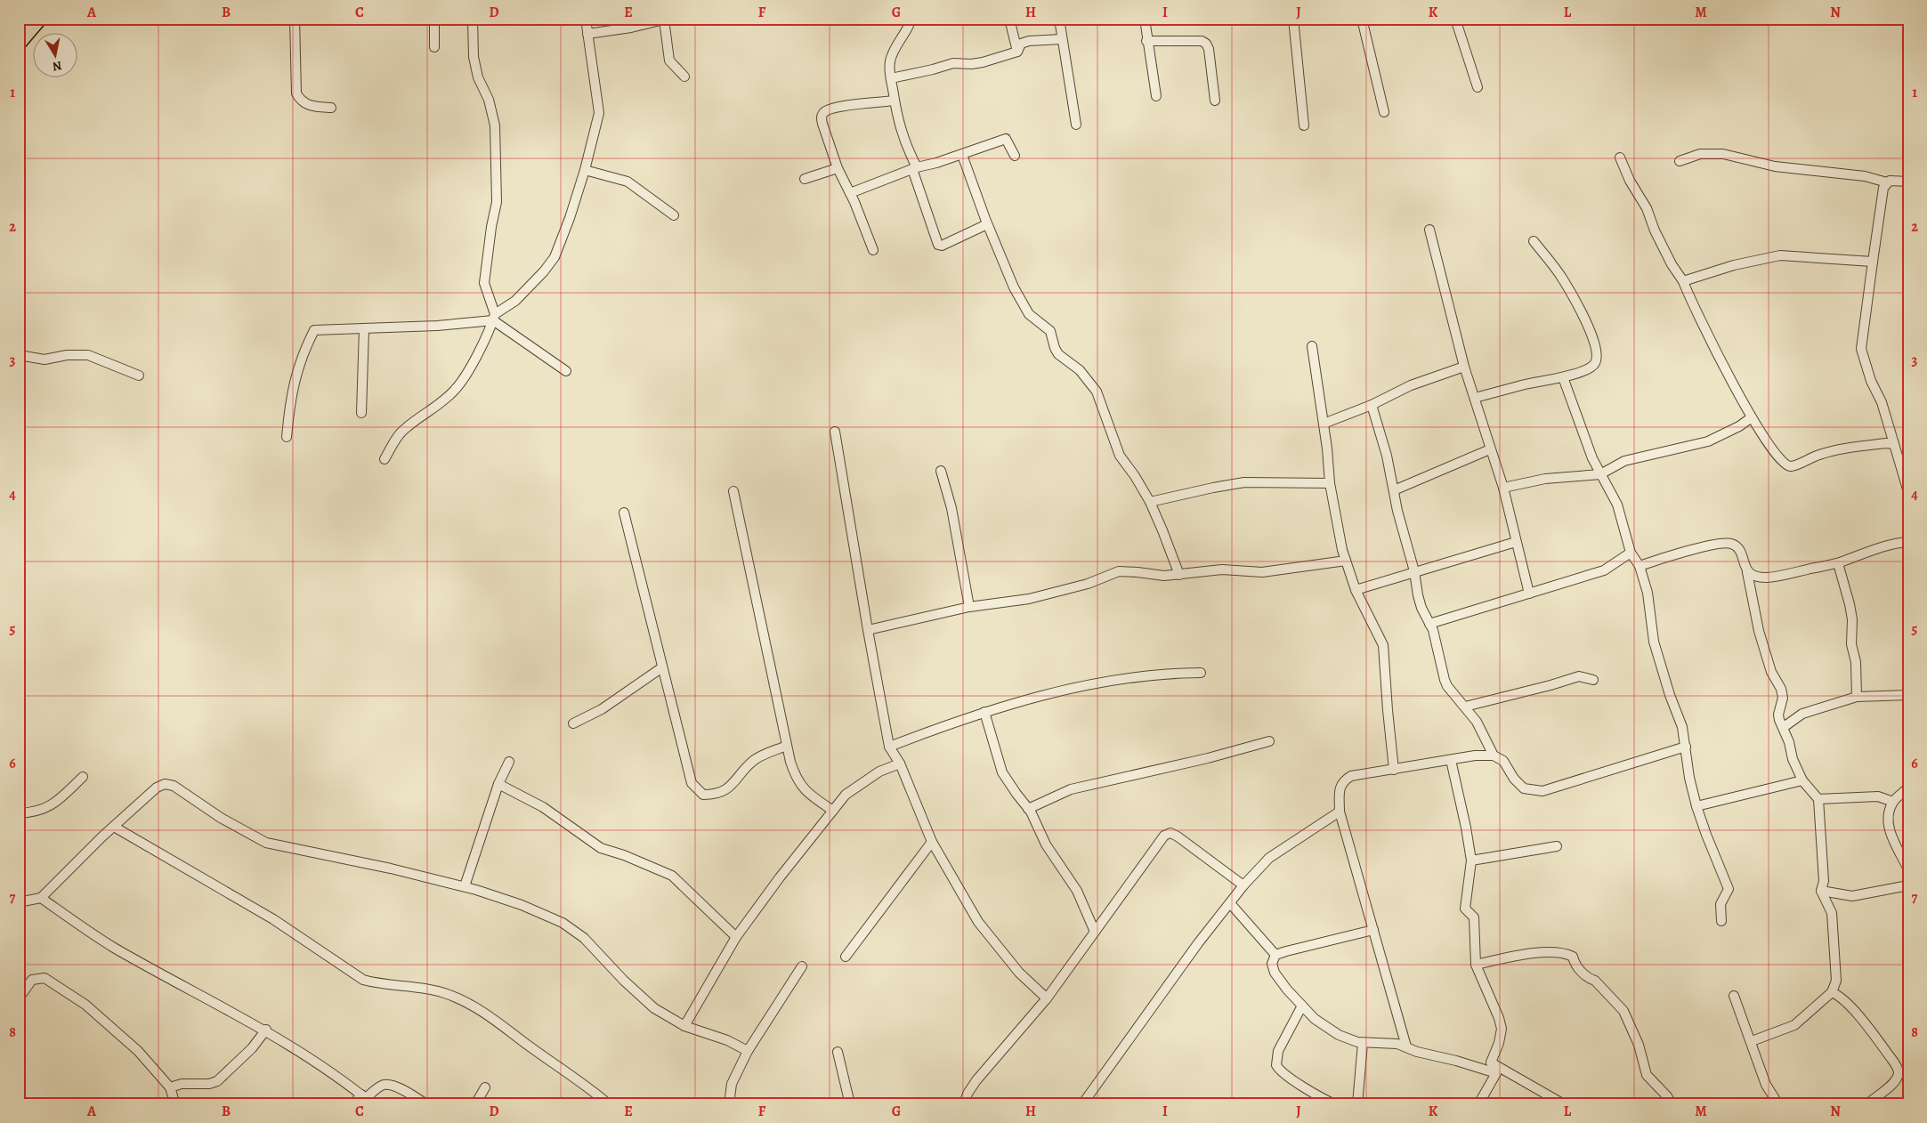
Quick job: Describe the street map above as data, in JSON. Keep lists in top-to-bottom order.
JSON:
{
  "north": "bottom",
  "grid": {
    "columns": [
      "A",
      "B",
      "C",
      "D",
      "E",
      "F",
      "G",
      "H",
      "I",
      "J",
      "K",
      "L",
      "M",
      "N"
    ],
    "rows": [
      "1",
      "2",
      "3",
      "4",
      "5",
      "6",
      "7",
      "8"
    ]
  }
}
